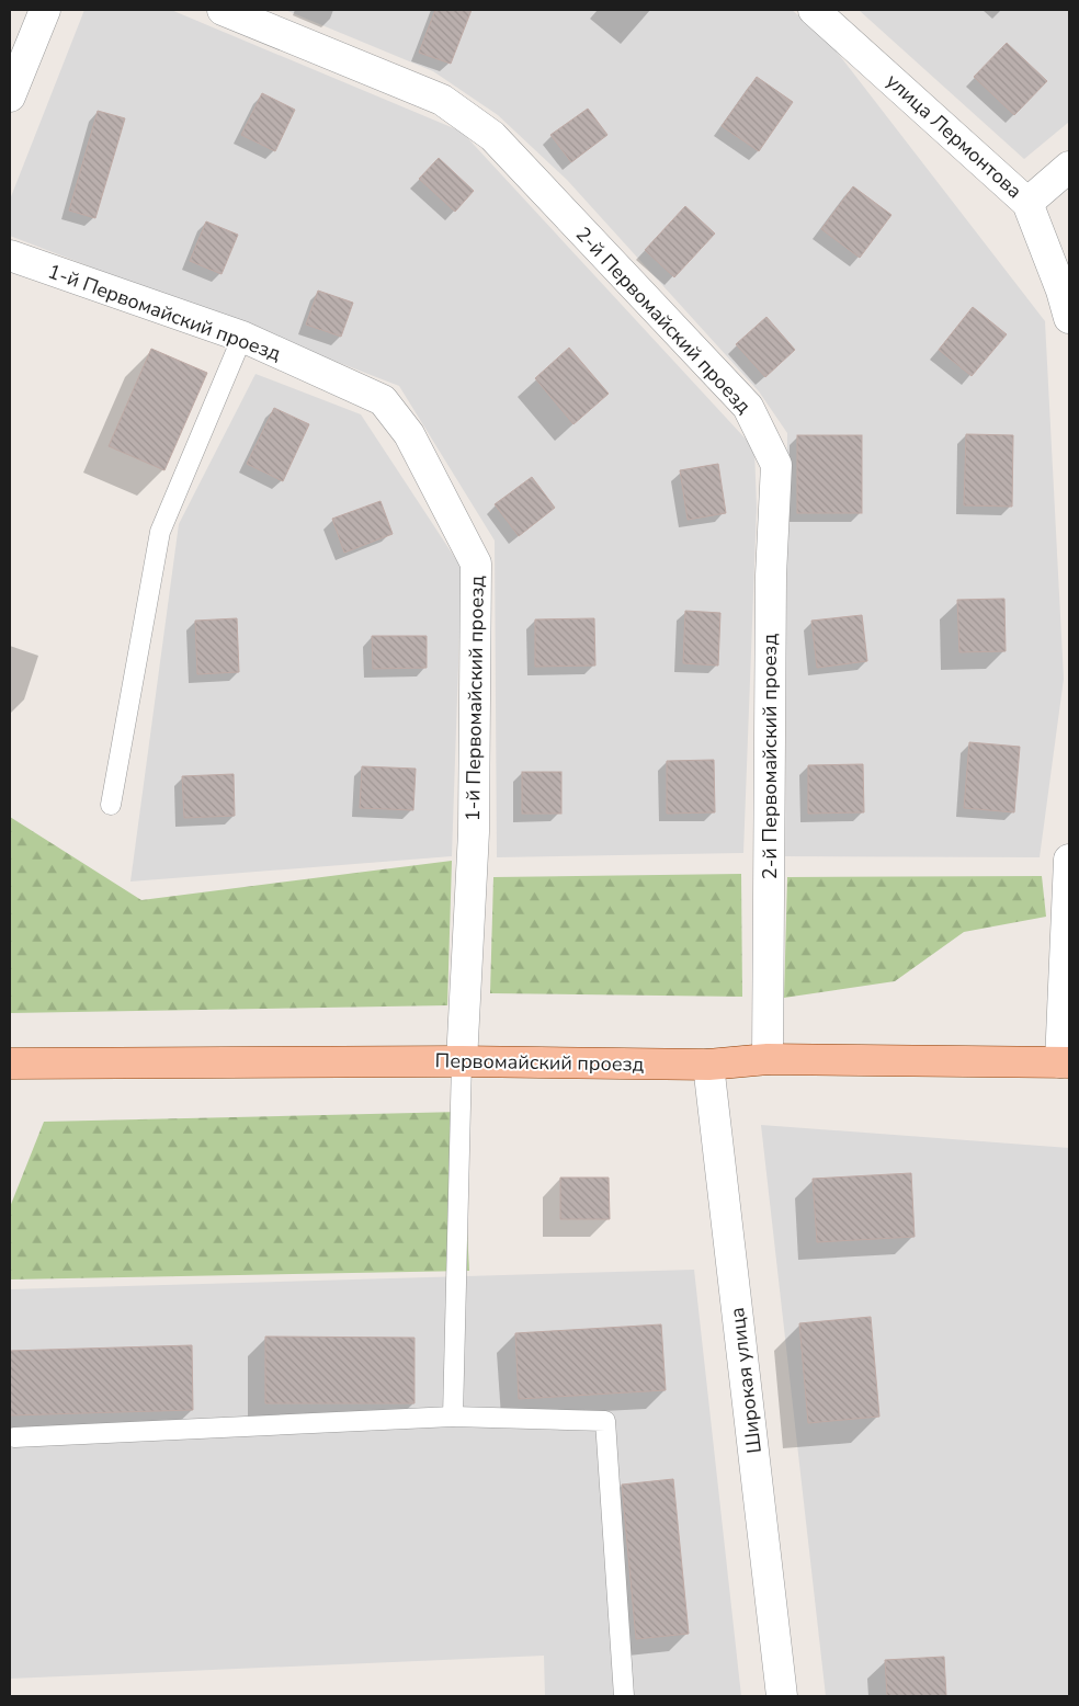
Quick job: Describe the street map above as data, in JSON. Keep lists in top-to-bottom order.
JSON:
{
  "streets": {
    "main road": ["Первомайский проезд"],
    "street": [
      "улица Лермонтова",
      "1-й Первомайский проезд",
      "2-й Первомайский проезд",
      "Широкая улица"
    ]
  },
  "crossings": [
    ["1-й Первомайский проезд", "Первомайский проезд"],
    ["2-й Первомайский проезд", "Первомайский проезд"],
    ["Первомайский проезд", "Широкая улица"]
  ]
}
